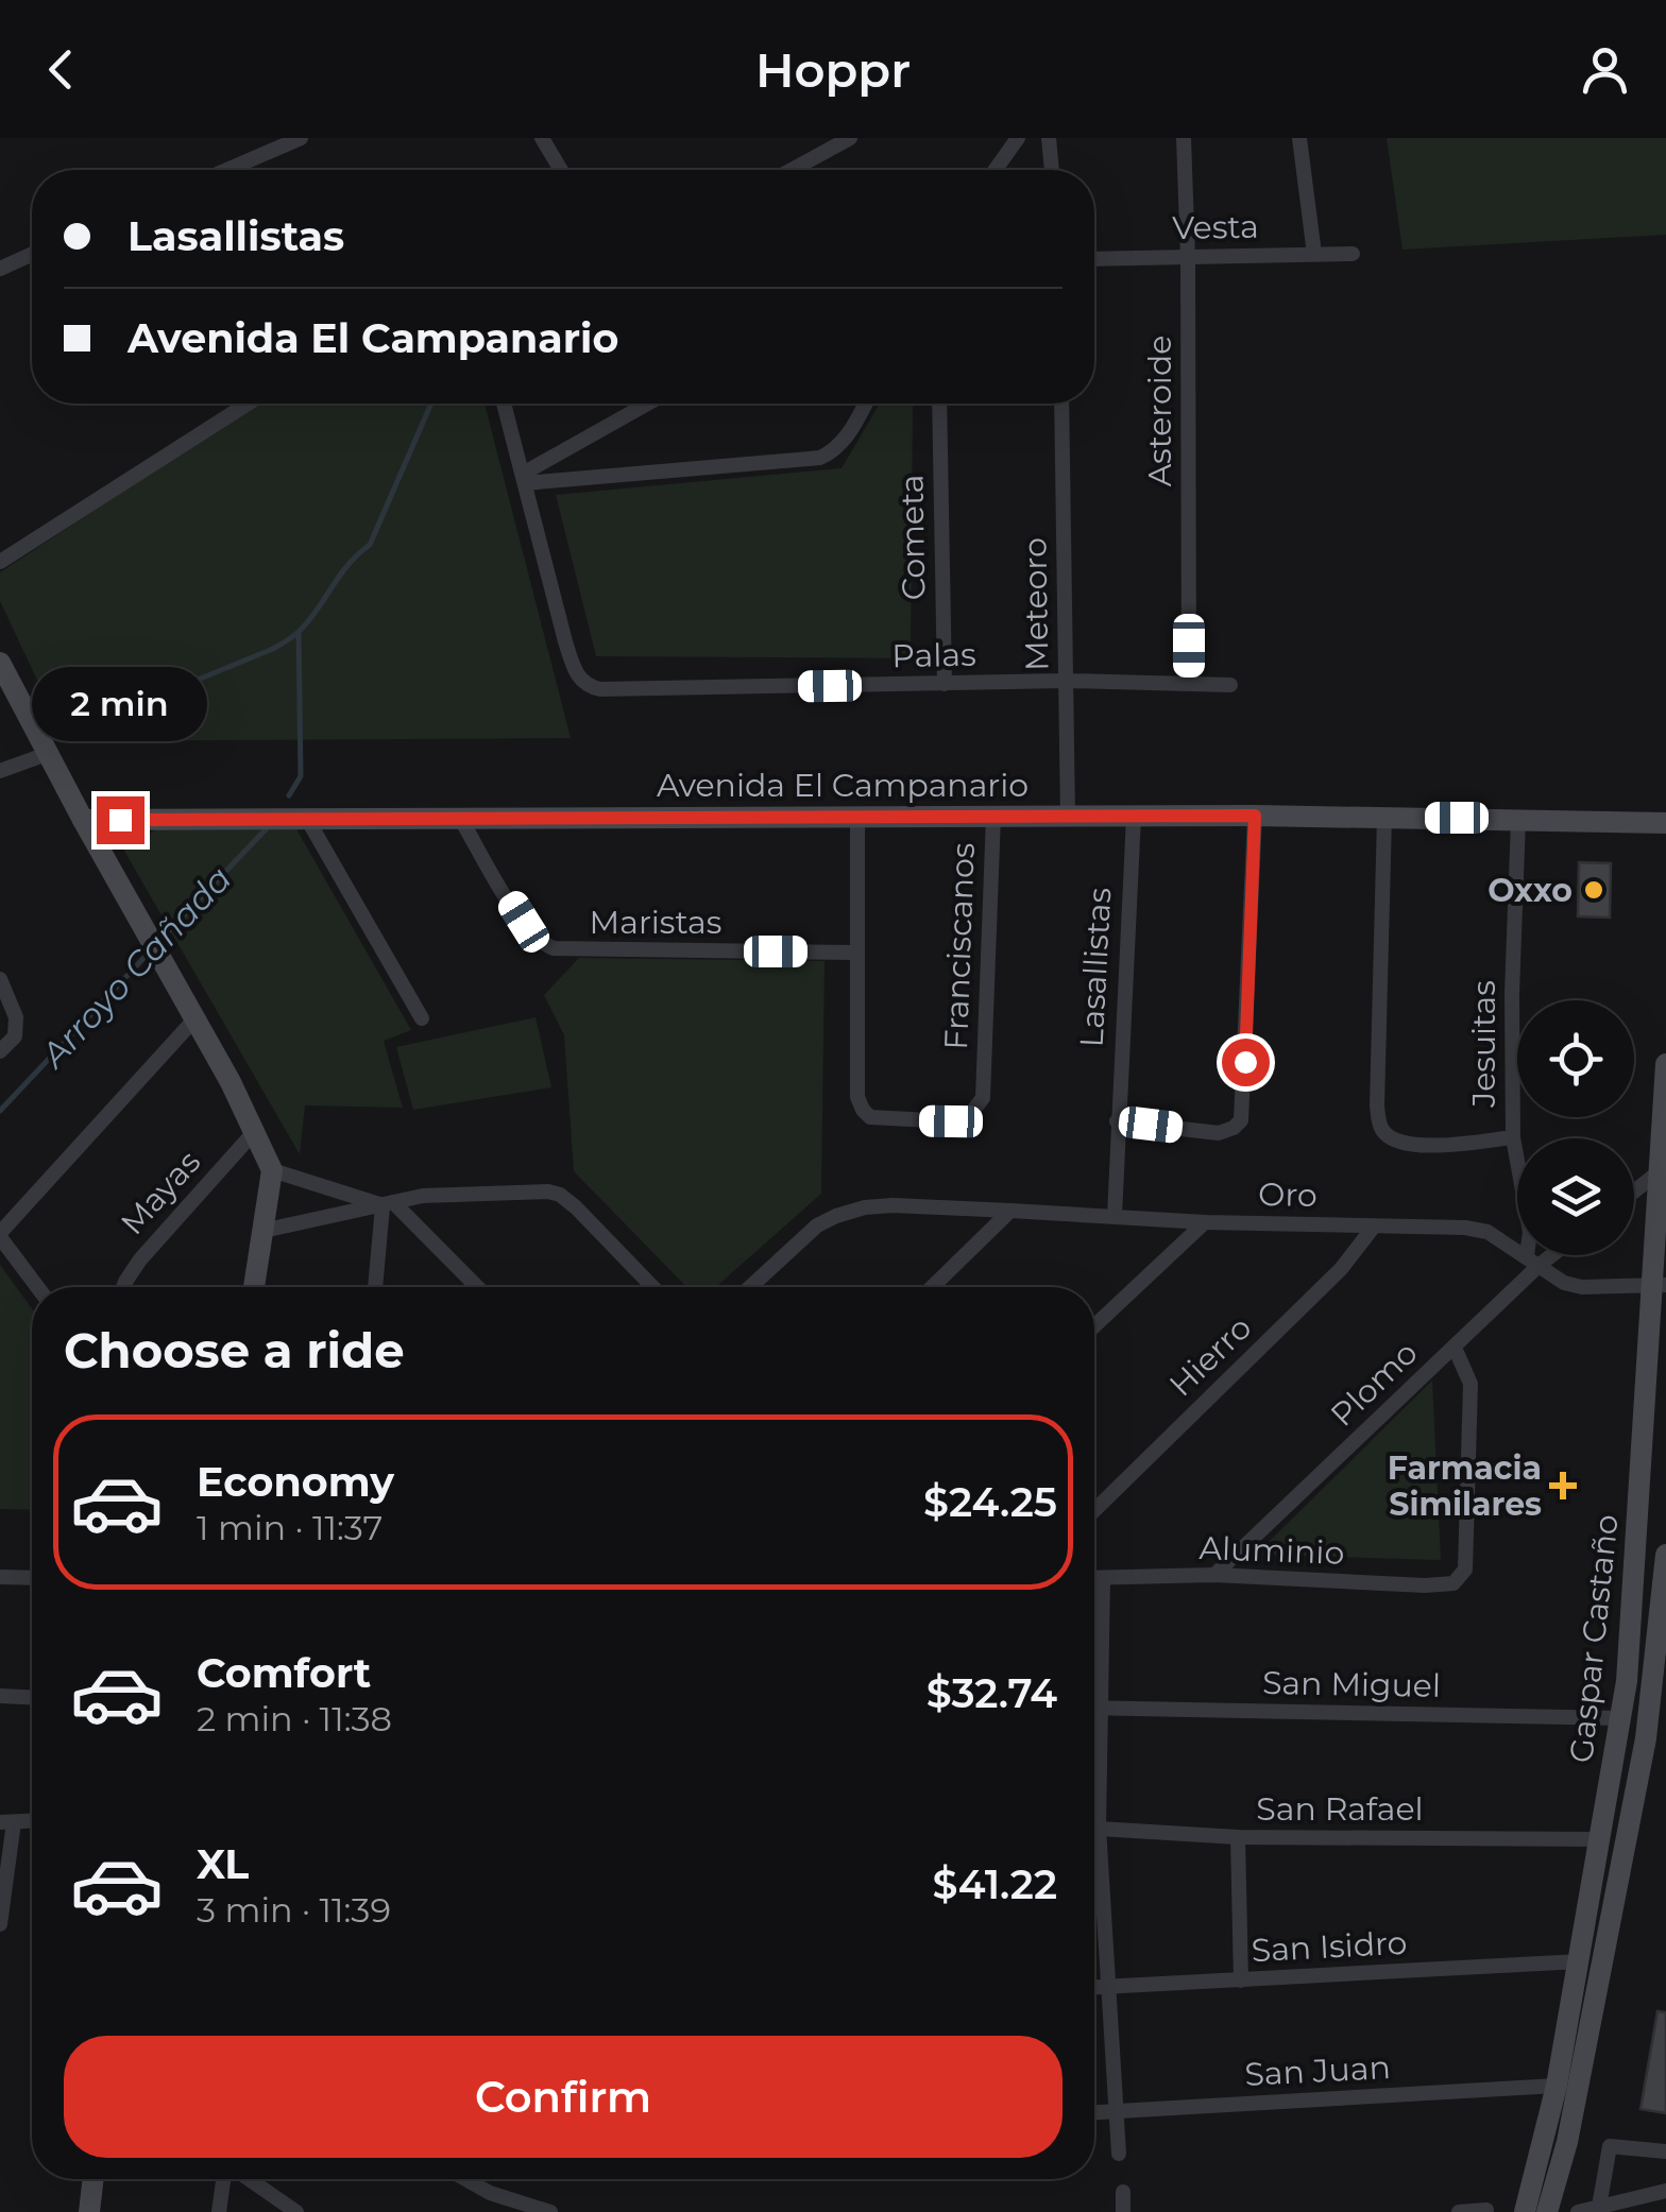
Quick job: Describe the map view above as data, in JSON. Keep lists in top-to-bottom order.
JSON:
{
  "streets": {
    "street": [
      "Vesta",
      "Asteroide",
      "Cometa",
      "Meteoro",
      "Palas",
      "Avenida El Campanario",
      "Maristas",
      "Franciscanos",
      "Lasallistas",
      "Jesuitas",
      "Mayas",
      "Oro",
      "Hierro",
      "Plomo",
      "Aluminio",
      "Gaspar Castaño",
      "San Miguel",
      "San Rafael",
      "San Isidro",
      "San Juan"
    ]
  },
  "crossings": [
    ["Vesta", "Asteroide"],
    ["Asteroide", "Palas"],
    ["Cometa", "Palas"],
    ["Meteoro", "Palas"],
    ["Meteoro", "Avenida El Campanario"],
    ["Avenida El Campanario", "Maristas"],
    ["Avenida El Campanario", "Franciscanos"],
    ["Avenida El Campanario", "Lasallistas"],
    ["Avenida El Campanario", "Jesuitas"],
    ["Maristas", "Franciscanos"],
    ["Lasallistas", "Oro"],
    ["Oro", "Hierro"],
    ["Oro", "Plomo"],
    ["Oro", "Gaspar Castaño"],
    ["Plomo", "Aluminio"],
    ["Gaspar Castaño", "San Miguel"],
    ["Gaspar Castaño", "San Rafael"],
    ["Gaspar Castaño", "San Isidro"],
    ["Gaspar Castaño", "San Juan"]
  ],
  "water": ["Arroyo Cañada"],
  "places": {
    "other": ["Oxxo"],
    "health": ["Farmacia Similares"]
  },
  "page": {
    "header": "Hoppr",
    "banner": ["Lasallistas", "Avenida El Campanario"],
    "bubble": "2 min",
    "heading": "Choose a ride",
    "list": [
      {
        "name": "Economy",
        "note": "1 min · 11:37",
        "value": "$24.25"
      },
      {
        "name": "Comfort",
        "note": "2 min · 11:38",
        "value": "$32.74"
      },
      {
        "name": "XL",
        "note": "3 min · 11:39",
        "value": "$41.22"
      }
    ],
    "buttons": "Confirm"
  }
}
